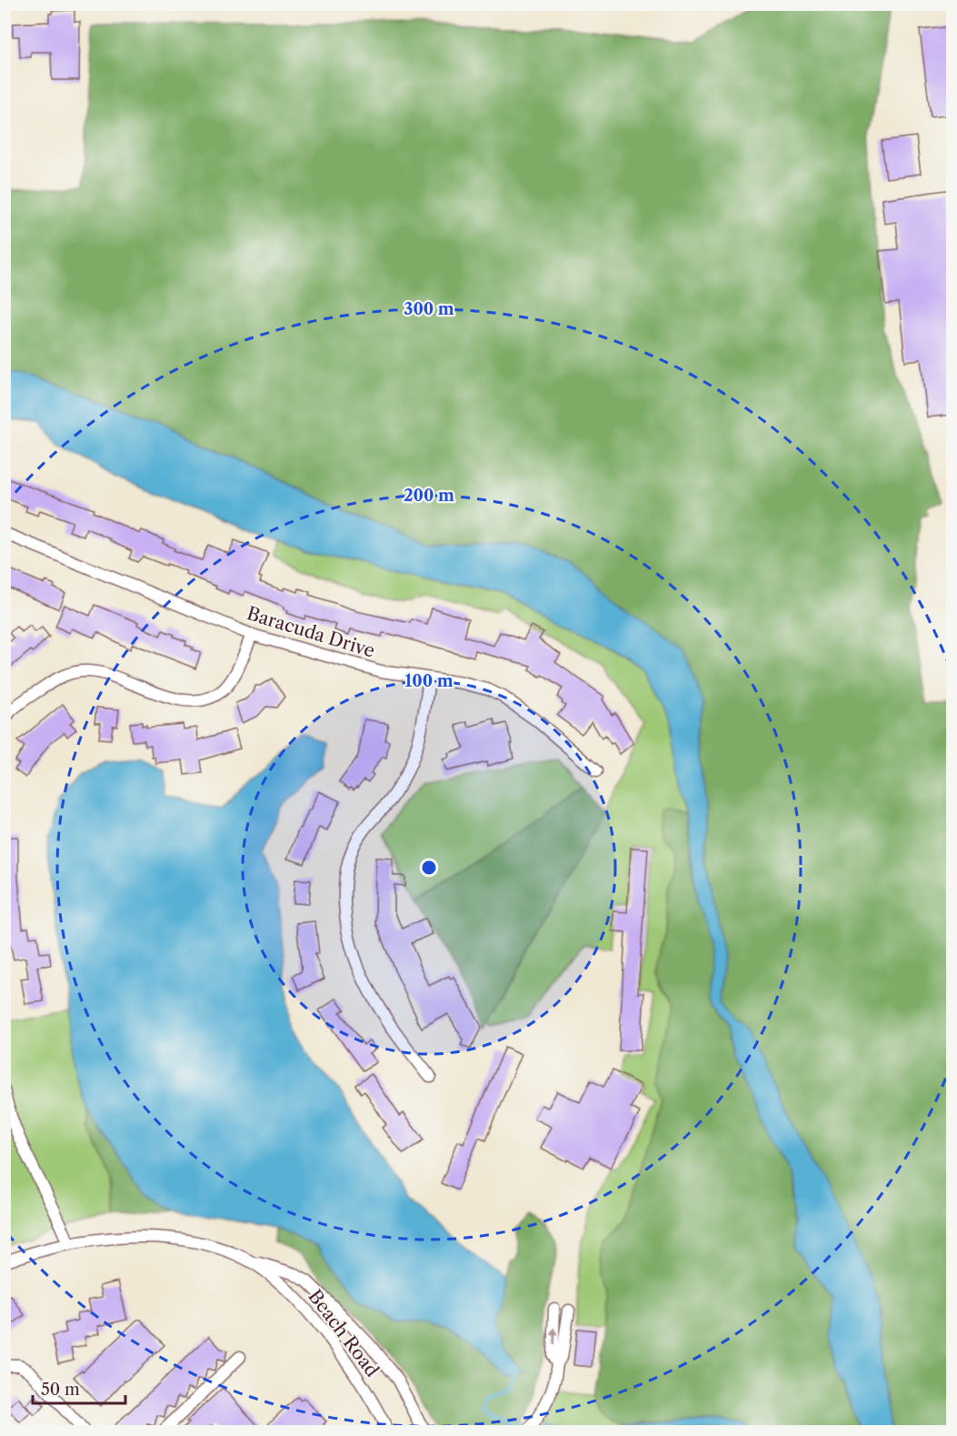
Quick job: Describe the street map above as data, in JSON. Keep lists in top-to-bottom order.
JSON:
{
  "streets": {
    "street": ["Baracuda Drive", "Beach Road"]
  },
  "scale_bar": "50 m",
  "rings": ["300 m", "200 m", "100 m"]
}
